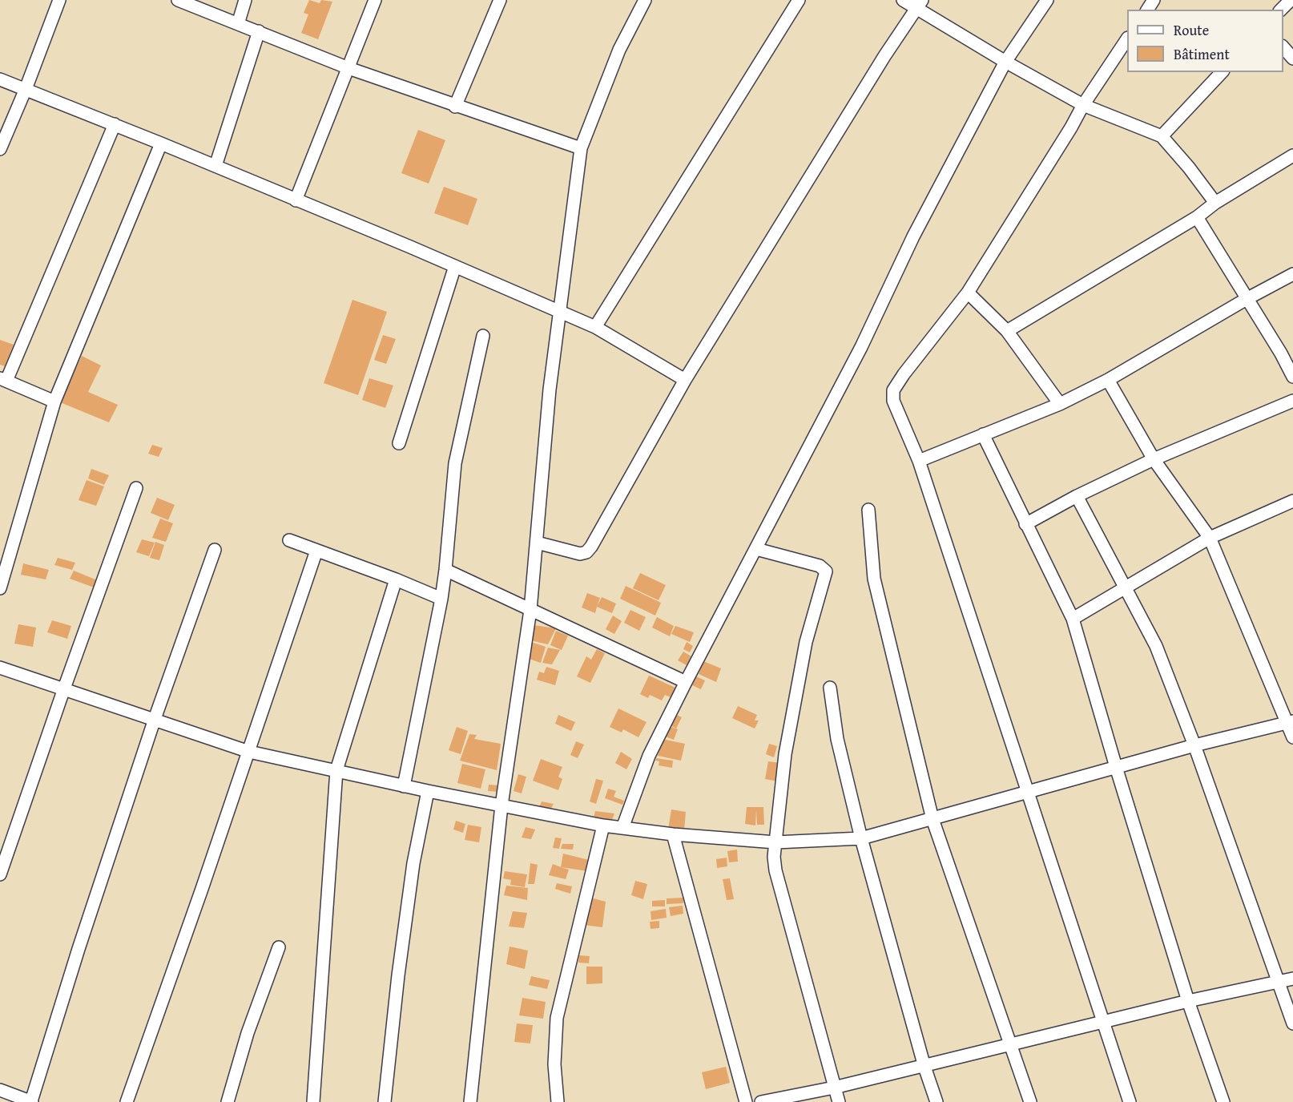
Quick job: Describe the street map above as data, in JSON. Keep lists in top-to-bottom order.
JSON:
{
  "legend": ["Route", "Bâtiment"]
}
